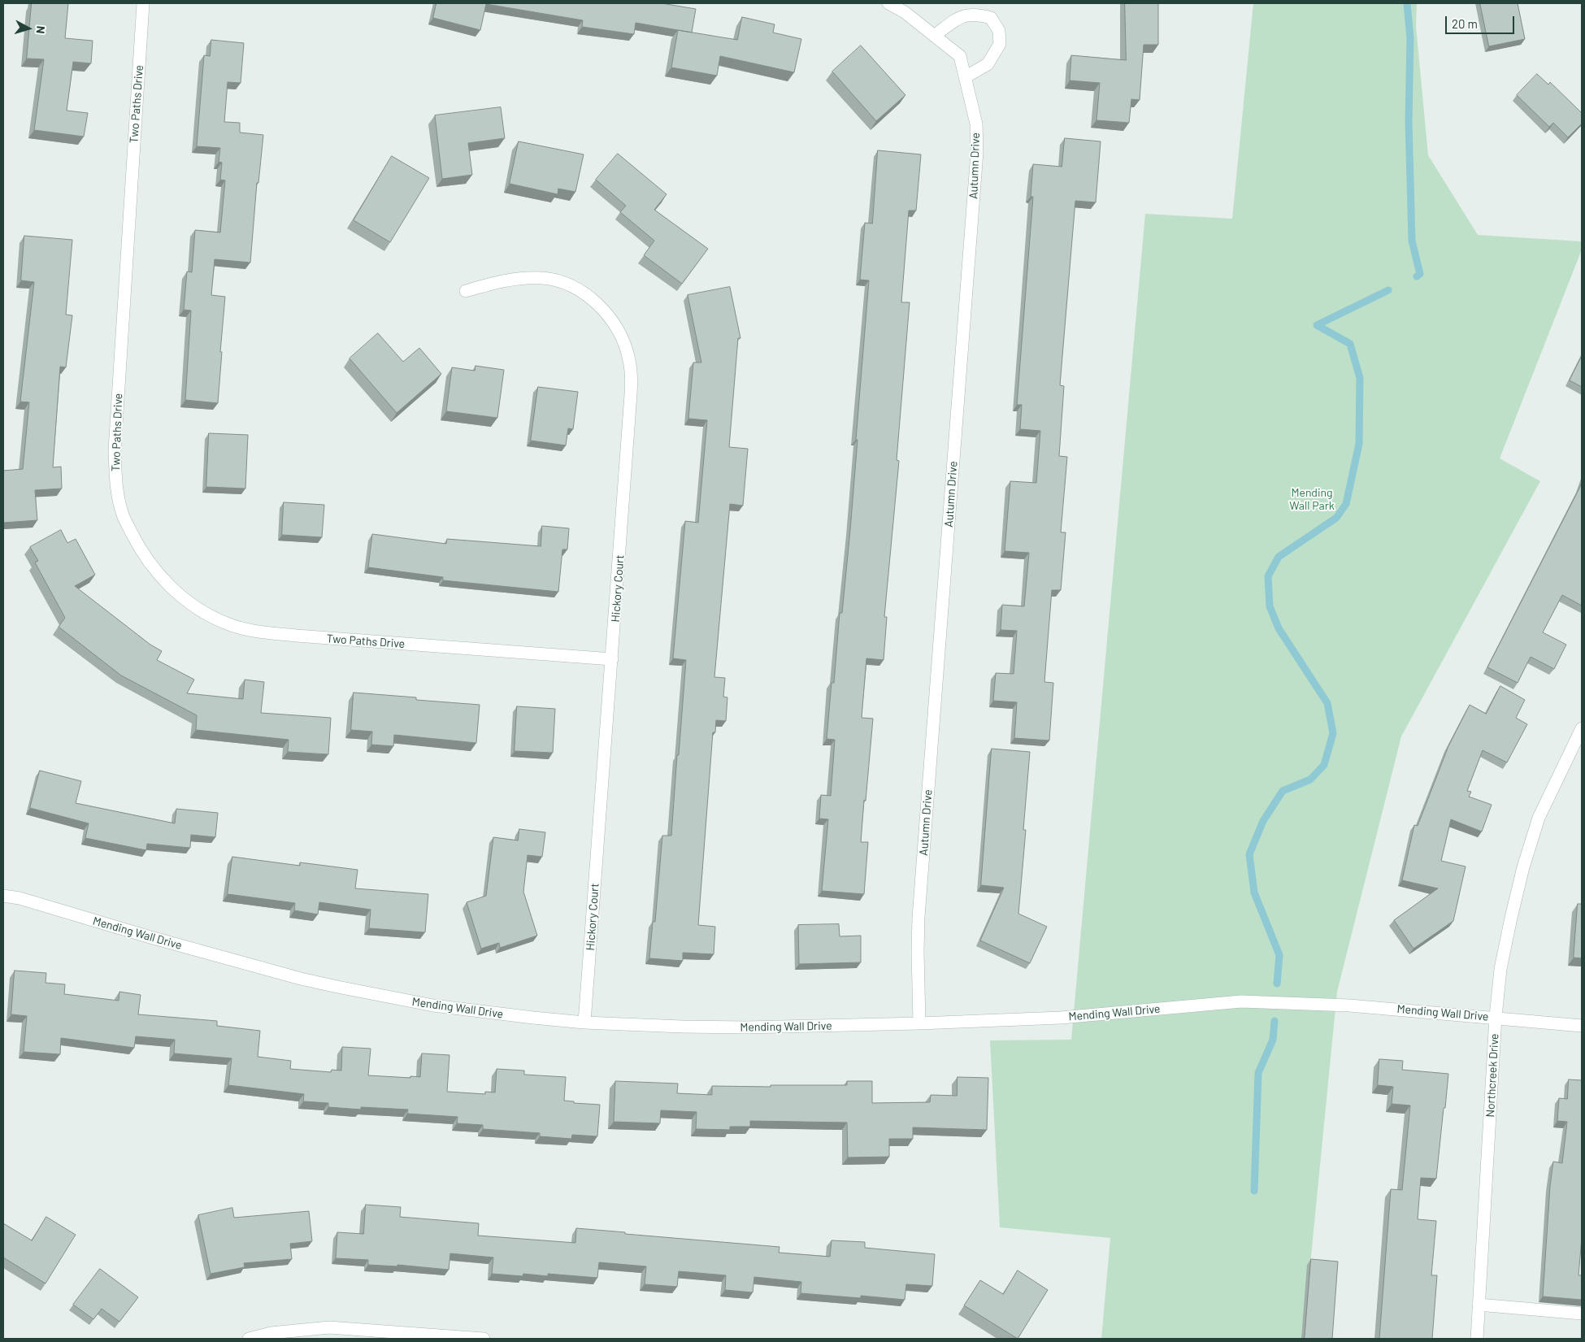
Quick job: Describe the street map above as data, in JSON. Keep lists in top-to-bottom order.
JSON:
{
  "streets": {
    "street": [
      "Two Paths Drive",
      "Autumn Drive",
      "Hickory Court",
      "Mending Wall Drive",
      "Northcreek Drive"
    ]
  },
  "crossings": [
    ["Two Paths Drive", "Hickory Court"],
    ["Autumn Drive", "Mending Wall Drive"],
    ["Hickory Court", "Mending Wall Drive"],
    ["Mending Wall Drive", "Northcreek Drive"]
  ],
  "parks": ["Mending Wall Park"],
  "scale_bar": "20 m",
  "north": "right"
}
